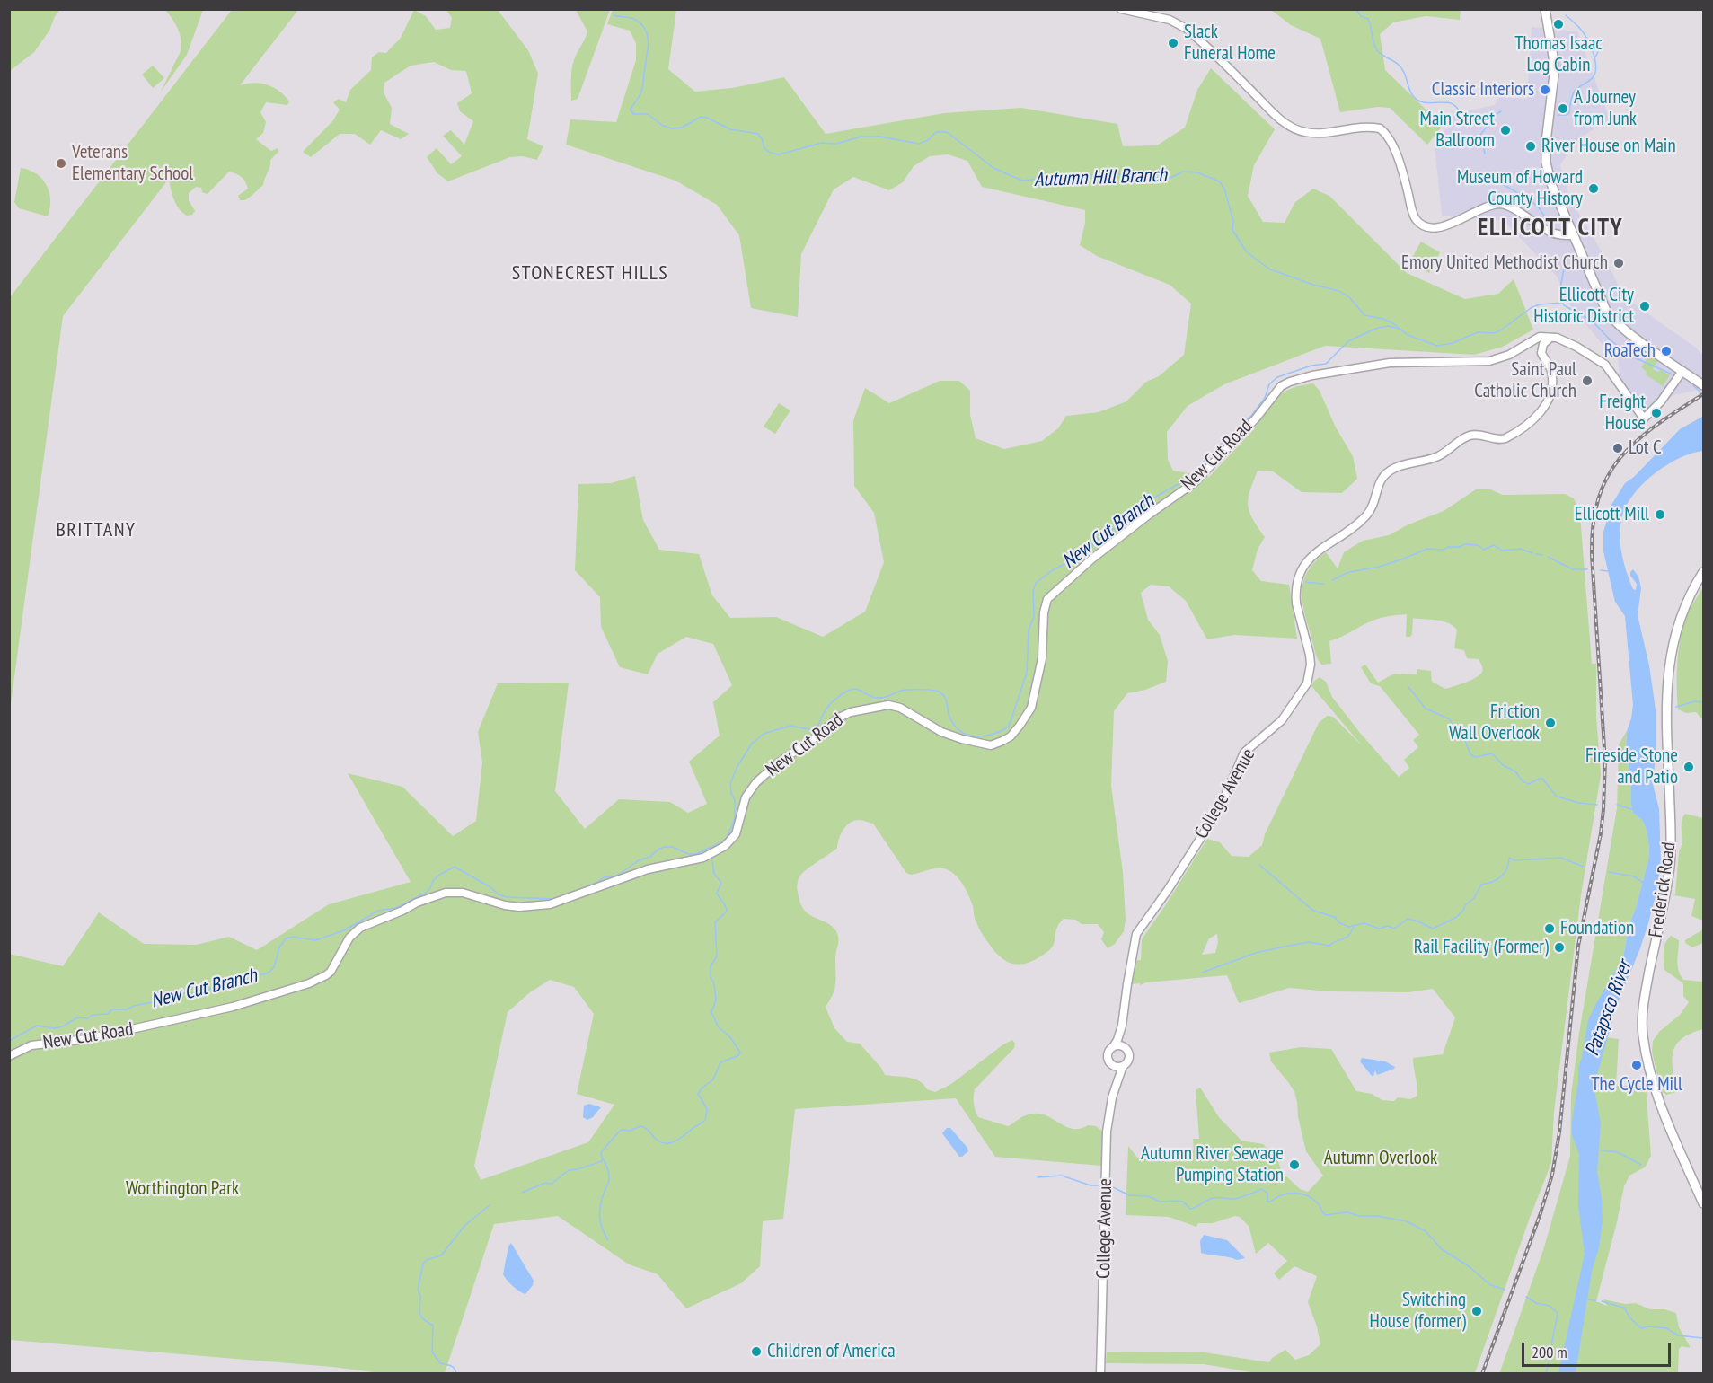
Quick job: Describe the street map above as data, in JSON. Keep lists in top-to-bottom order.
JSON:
{
  "streets": {
    "main road": ["Frederick Road"],
    "street": ["New Cut Road", "College Avenue"]
  },
  "crossings": [
    ["New Cut Road", "College Avenue"]
  ],
  "districts": ["ELLICOTT CITY", "STONECREST HILLS", "BRITTANY"],
  "water": ["Autumn Hill Branch", "New Cut Branch", "Patapsco River"],
  "parks": ["Autumn Overlook", "Worthington Park"],
  "places": [
    "Thomas Isaac Log Cabin",
    "Slack Funeral Home",
    "Classic Interiors",
    "A Journey from Junk",
    "Main Street Ballroom",
    "River House on Main",
    "Veterans Elementary School",
    "Museum of Howard County History",
    "Emory United Methodist Church",
    "Ellicott City Historic District",
    "RoaTech",
    "Saint Paul Catholic Church",
    "Freight House",
    "Lot C",
    "Ellicott Mill",
    "Friction Wall Overlook",
    "Fireside Stone and Patio",
    "Foundation",
    "Rail Facility (Former)",
    "The Cycle Mill",
    "Autumn River Sewage Pumping Station",
    "Switching House (former)",
    "Children of America"
  ],
  "scale_bar": "200 m"
}
